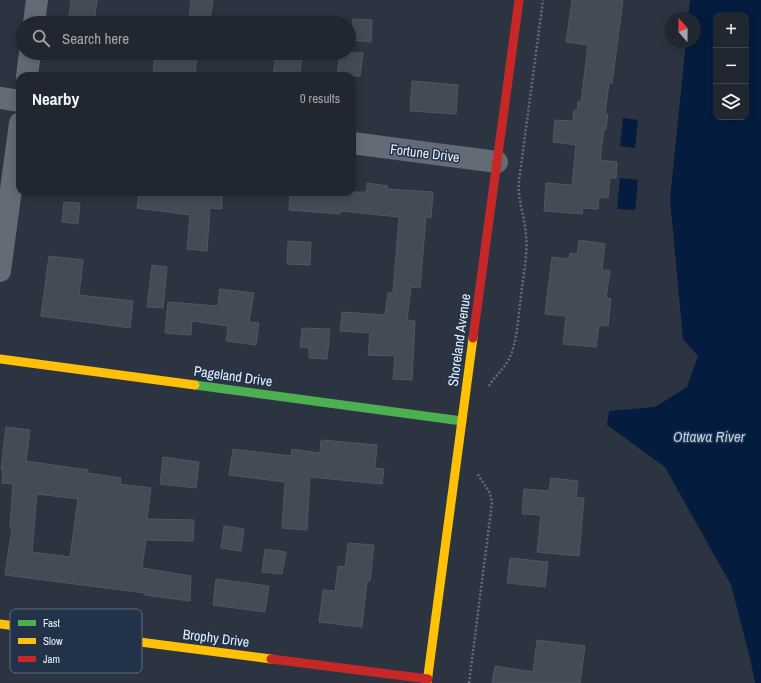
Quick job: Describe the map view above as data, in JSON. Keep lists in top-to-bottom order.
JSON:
{
  "streets": {
    "street": [
      "Fortune Drive",
      "Shoreland Avenue",
      "Pageland Drive",
      "Brophy Drive"
    ]
  },
  "crossings": [
    ["Fortune Drive", "Shoreland Avenue"],
    ["Shoreland Avenue", "Pageland Drive"],
    ["Shoreland Avenue", "Brophy Drive"]
  ],
  "water": ["Ottawa River"],
  "legend": ["Fast", "Slow", "Jam"],
  "north": "top",
  "page": {
    "map_buttons": ["+", "−"],
    "search": "Search here",
    "heading": ["Nearby", "0 results"]
  }
}
